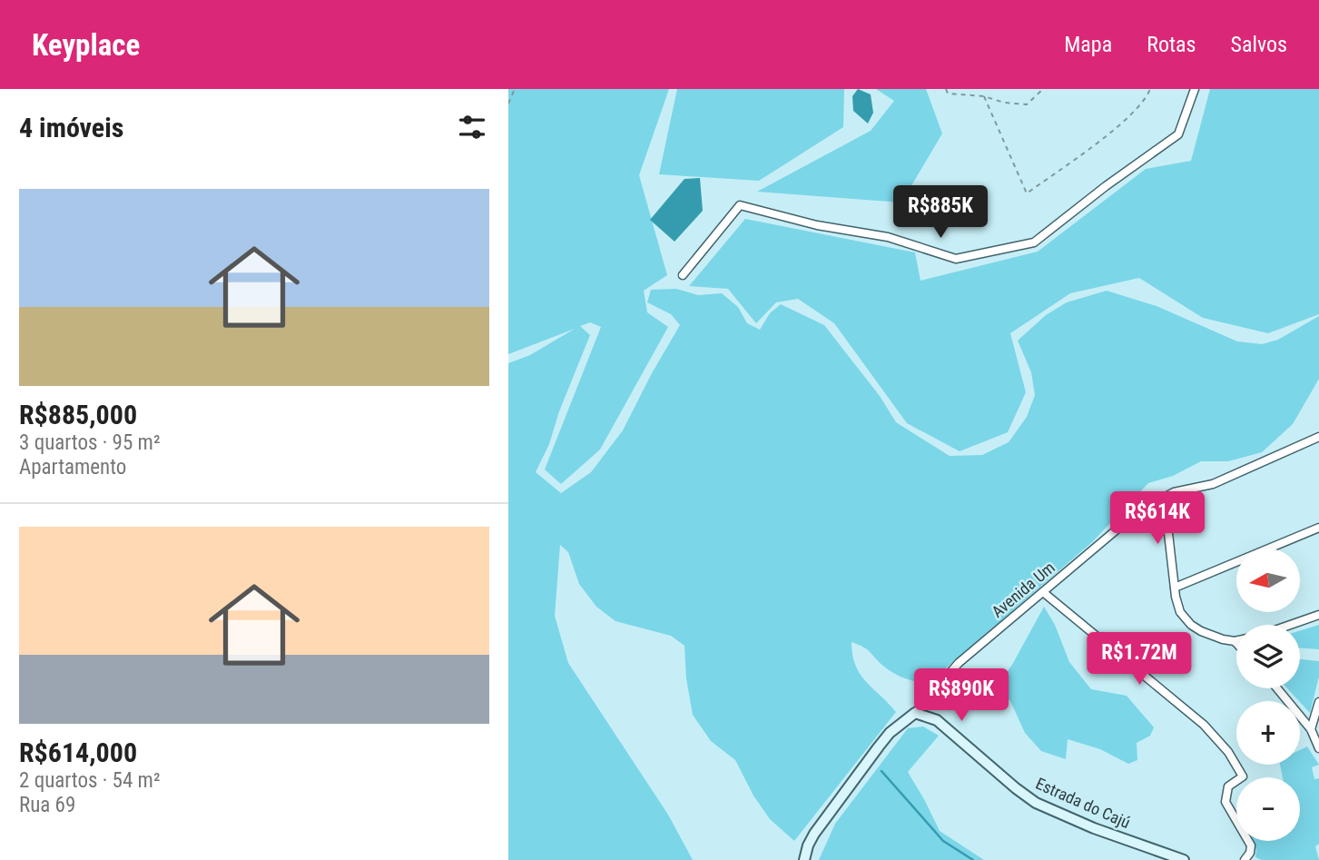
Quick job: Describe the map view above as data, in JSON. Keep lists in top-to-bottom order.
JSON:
{
  "streets": {
    "main road": ["Estrada do Cajú"],
    "street": ["Avenida Um"]
  },
  "crossings": [
    ["Avenida Um", "Estrada do Cajú"]
  ],
  "north": "left",
  "page": {
    "header": "Keyplace",
    "nav": ["Mapa", "Rotas", "Salvos"],
    "heading": "4 imóveis",
    "list": [
      {
        "name": "R$885,000",
        "note": "3 quartos · 95 m² · Apartamento"
      },
      {
        "name": "R$614,000",
        "note": "2 quartos · 54 m² · Rua 69"
      }
    ],
    "price": [
      "R$885K",
      "R$614K",
      "R$1.72M",
      "R$890K"
    ],
    "map_buttons": ["+", "−"]
  }
}
